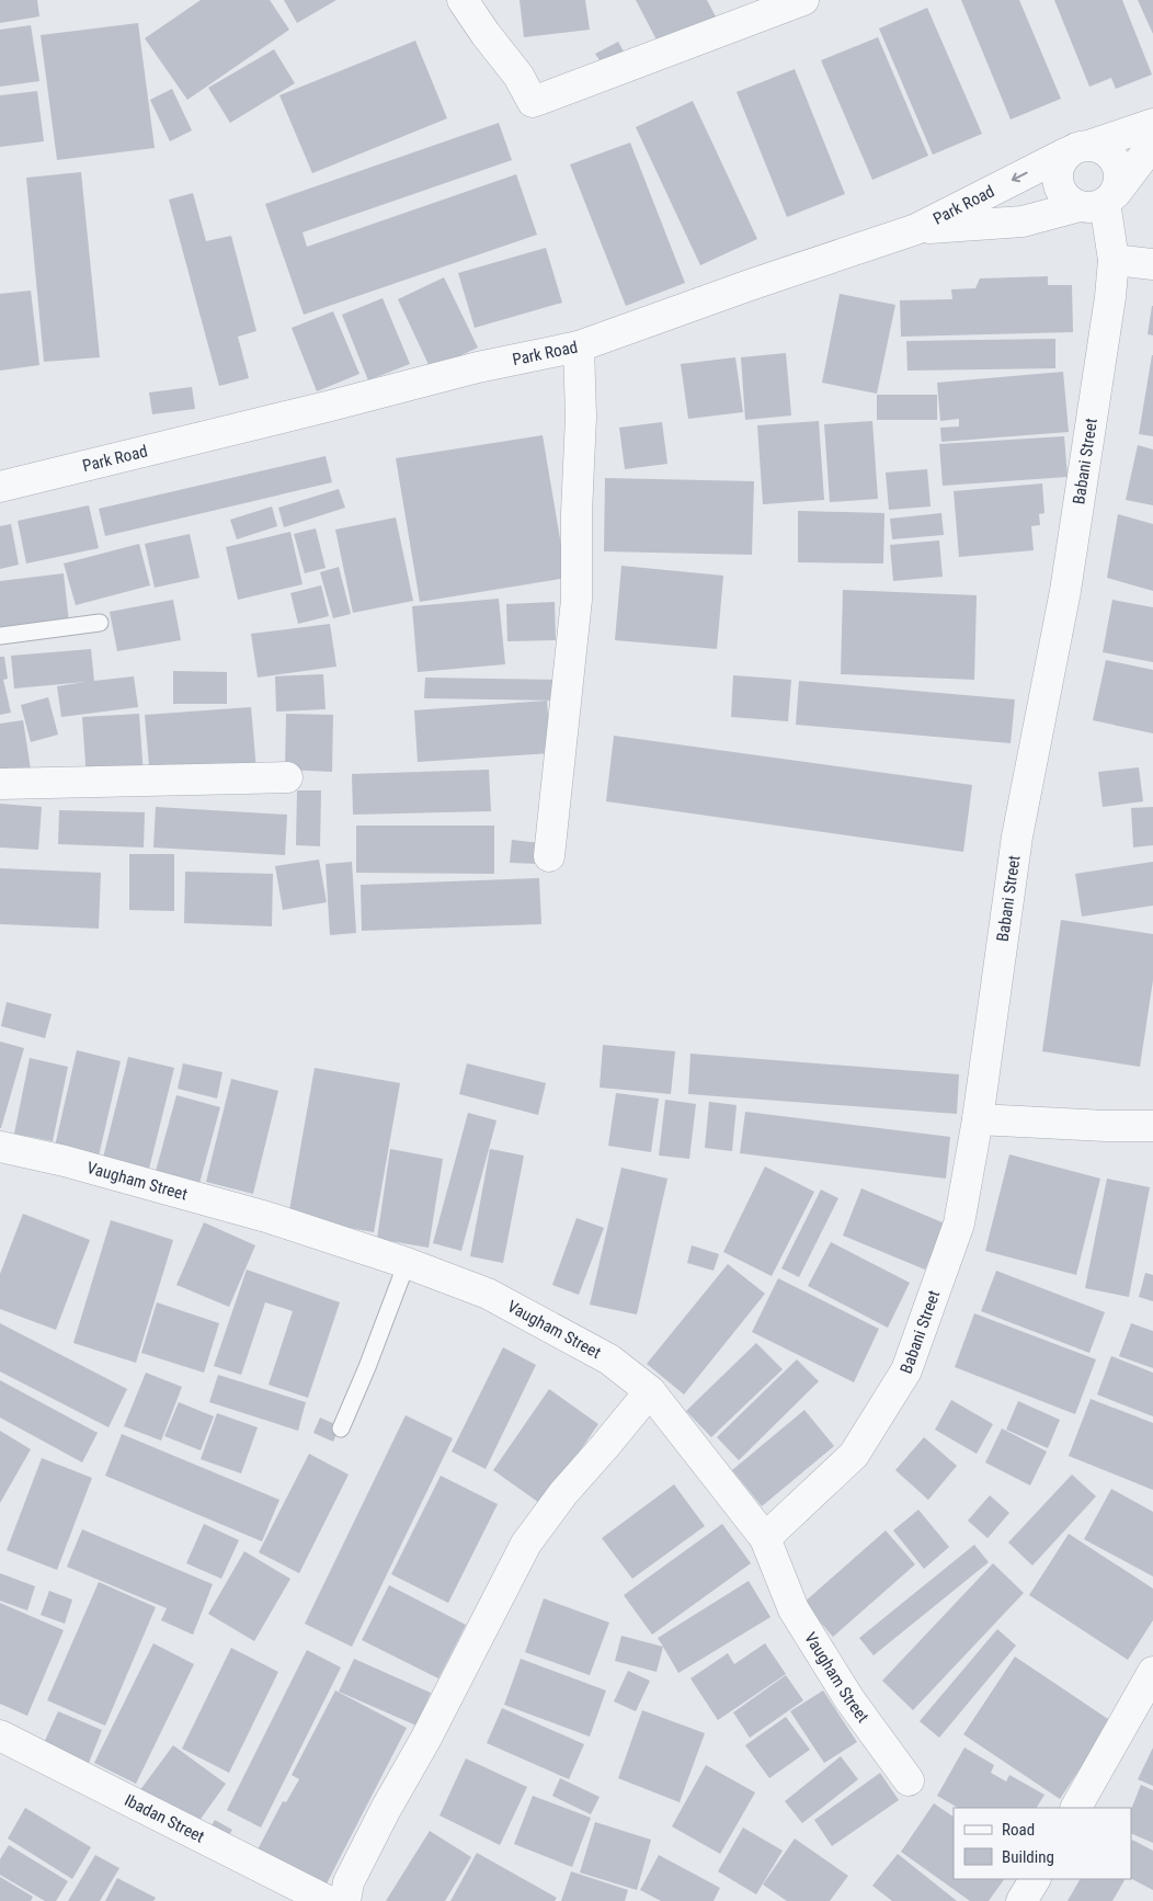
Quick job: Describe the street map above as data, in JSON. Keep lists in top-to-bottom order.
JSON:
{
  "streets": {
    "street": [
      "Park Road",
      "Babani Street",
      "Vaugham Street",
      "Ibadan Street"
    ]
  },
  "crossings": [
    ["Park Road", "Babani Street"],
    ["Babani Street", "Vaugham Street"]
  ],
  "legend": ["Road", "Building"]
}
